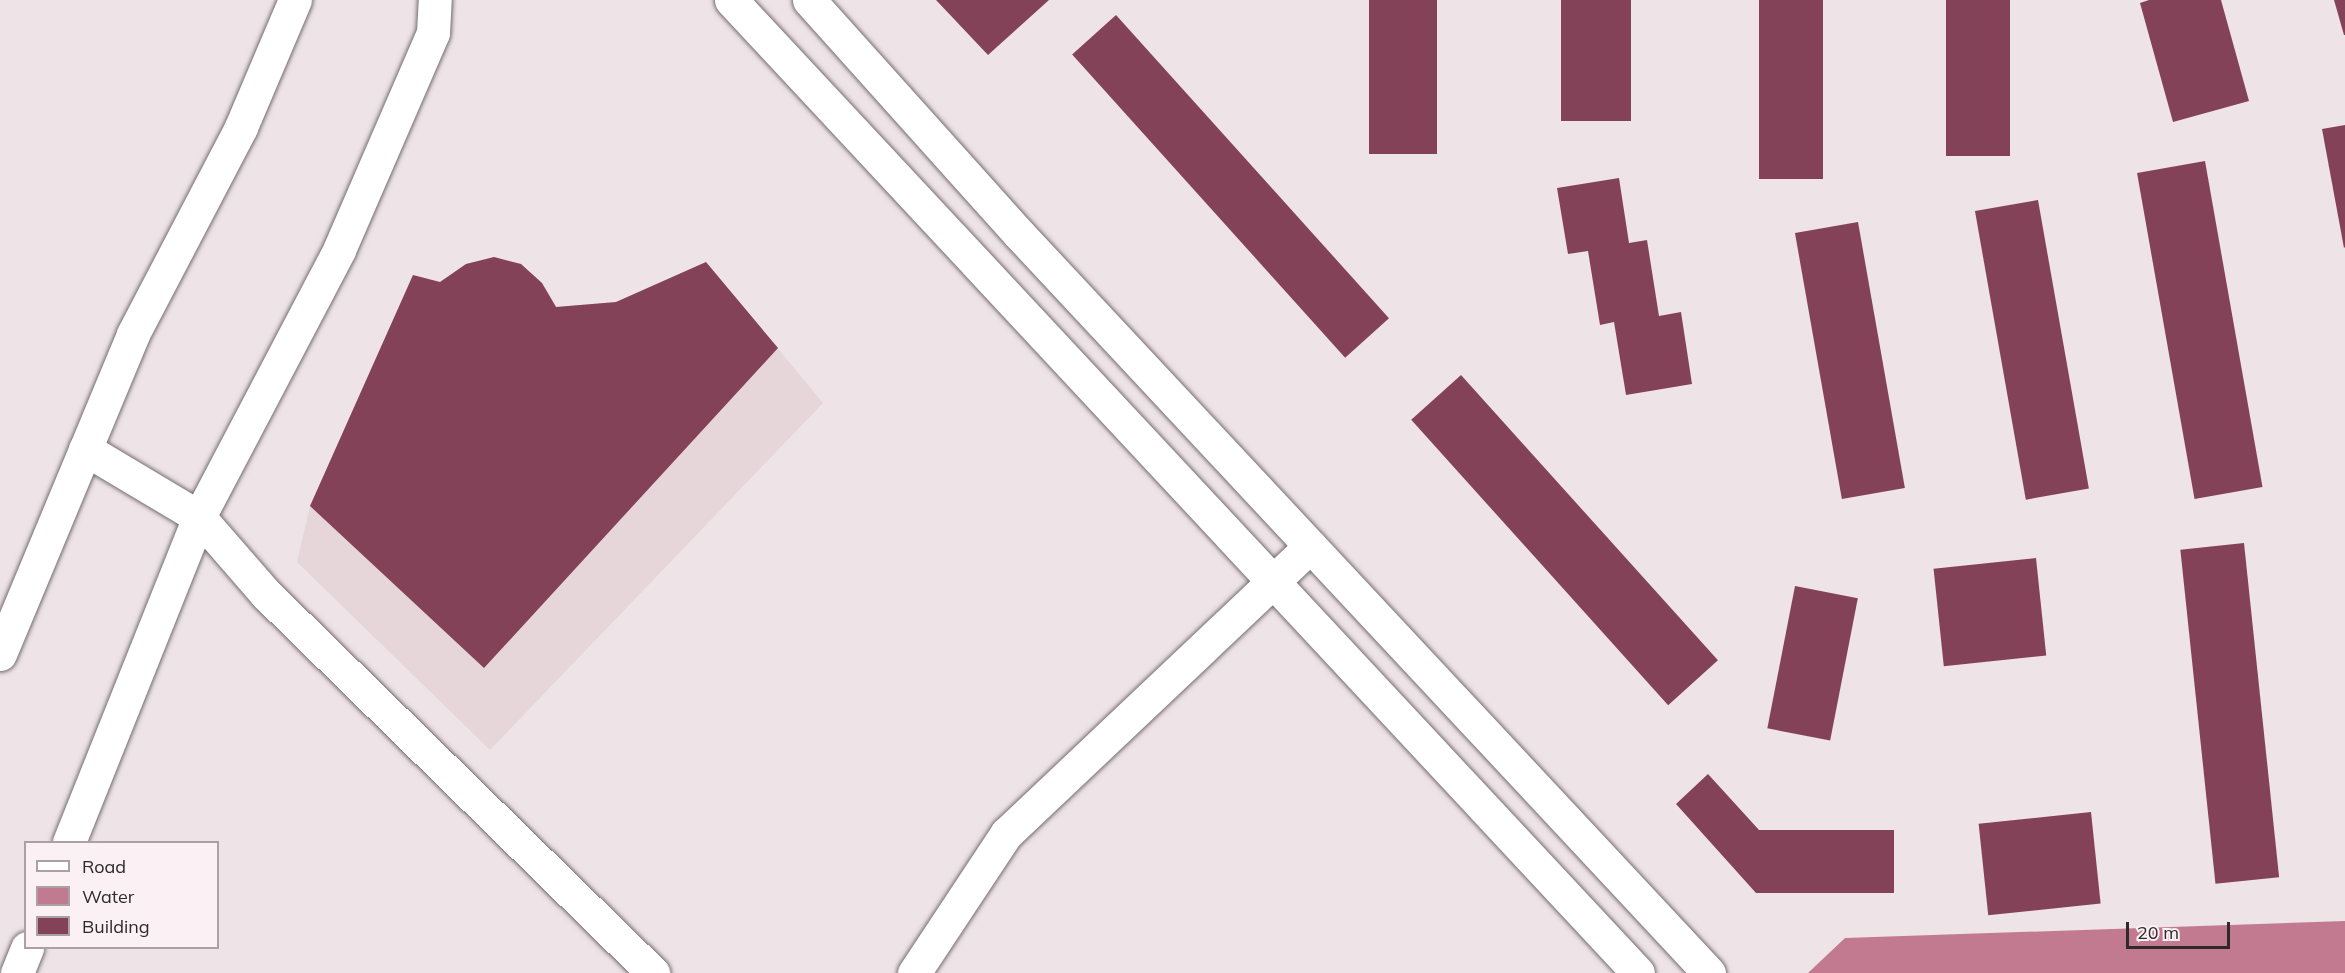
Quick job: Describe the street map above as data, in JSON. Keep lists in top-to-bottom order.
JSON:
{
  "legend": ["Road", "Water", "Building"],
  "scale_bar": "20 m"
}
